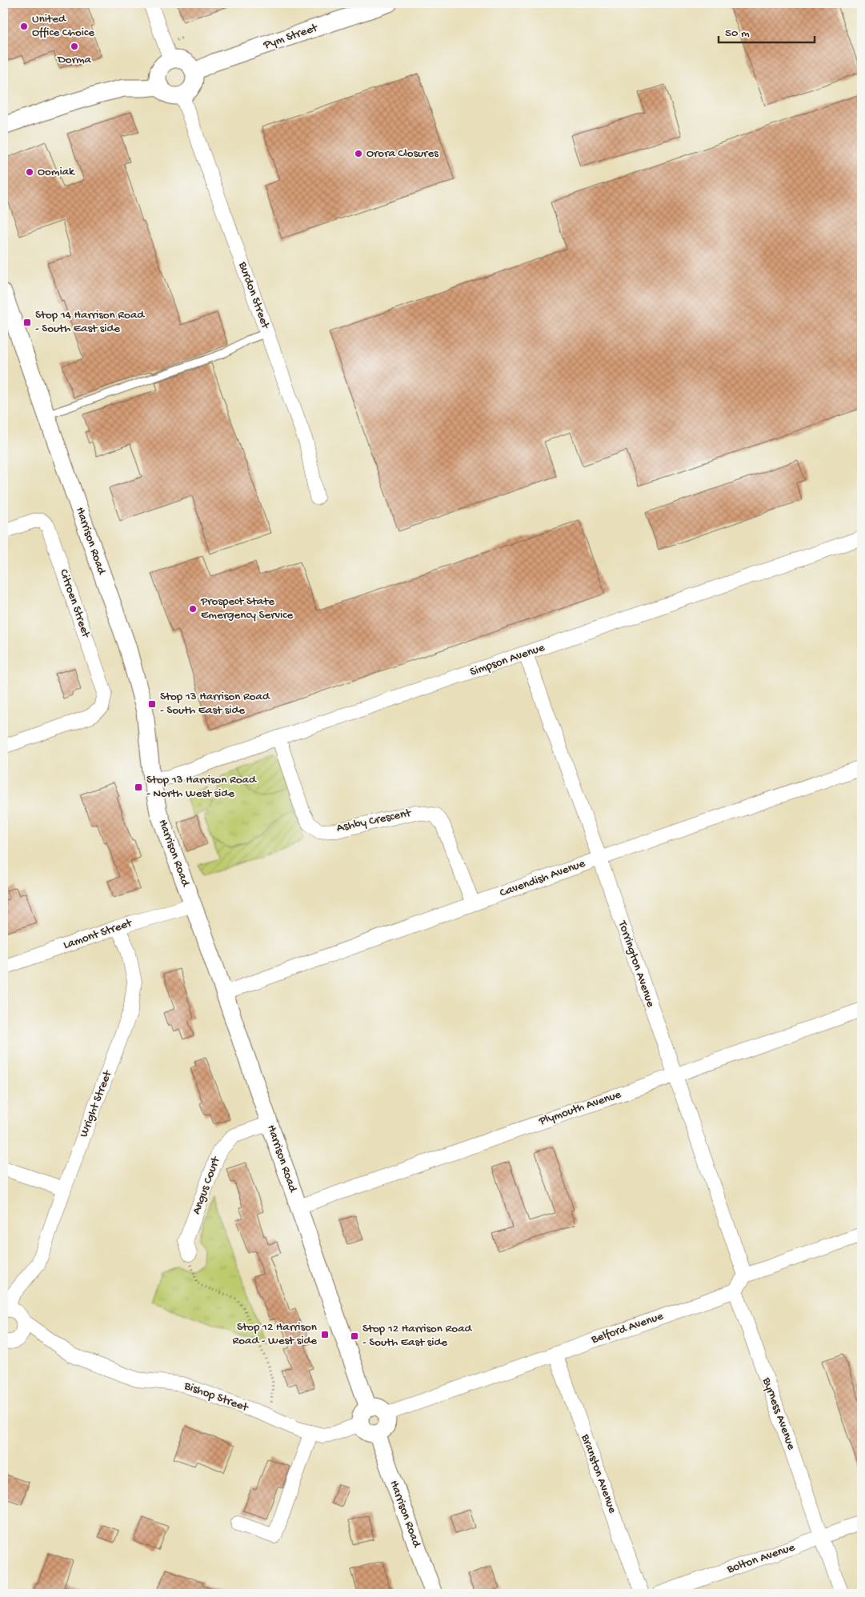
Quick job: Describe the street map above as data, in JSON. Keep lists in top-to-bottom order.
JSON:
{
  "streets": {
    "street": [
      "Pym Street",
      "Burdon Street",
      "Harrison Road",
      "Citroen Street",
      "Simpson Avenue",
      "Ashby Crescent",
      "Cavendish Avenue",
      "Lamont Street",
      "Torrington Avenue",
      "Wright Street",
      "Plymouth Avenue",
      "Angus Court",
      "Belford Avenue",
      "Bishop Street",
      "Byrness Avenue",
      "Branston Avenue",
      "Bolton Avenue"
    ]
  },
  "crossings": [
    ["Pym Street", "Burdon Street"],
    ["Harrison Road", "Simpson Avenue"],
    ["Harrison Road", "Cavendish Avenue"],
    ["Harrison Road", "Lamont Street"],
    ["Harrison Road", "Plymouth Avenue"],
    ["Harrison Road", "Angus Court"],
    ["Harrison Road", "Belford Avenue"],
    ["Harrison Road", "Bishop Street"],
    ["Simpson Avenue", "Ashby Crescent"],
    ["Simpson Avenue", "Torrington Avenue"],
    ["Ashby Crescent", "Cavendish Avenue"],
    ["Cavendish Avenue", "Torrington Avenue"],
    ["Lamont Street", "Wright Street"],
    ["Torrington Avenue", "Plymouth Avenue"],
    ["Wright Street", "Bishop Street"],
    ["Belford Avenue", "Bishop Street"],
    ["Belford Avenue", "Byrness Avenue"],
    ["Belford Avenue", "Branston Avenue"],
    ["Byrness Avenue", "Bolton Avenue"]
  ],
  "places": {
    "other": [
      "United Office Choice",
      "Dorma",
      "Orora Closures",
      "Oomiak",
      "Prospect State Emergency Service"
    ],
    "transit": [
      "Stop 14 Harrison Road - South East side",
      "Stop 13 Harrison Road - South East side",
      "Stop 13 Harrison Road - North West side",
      "Stop 12 Harrison Road - West side",
      "Stop 12 Harrison Road - South East side"
    ]
  },
  "scale_bar": "50 m"
}
